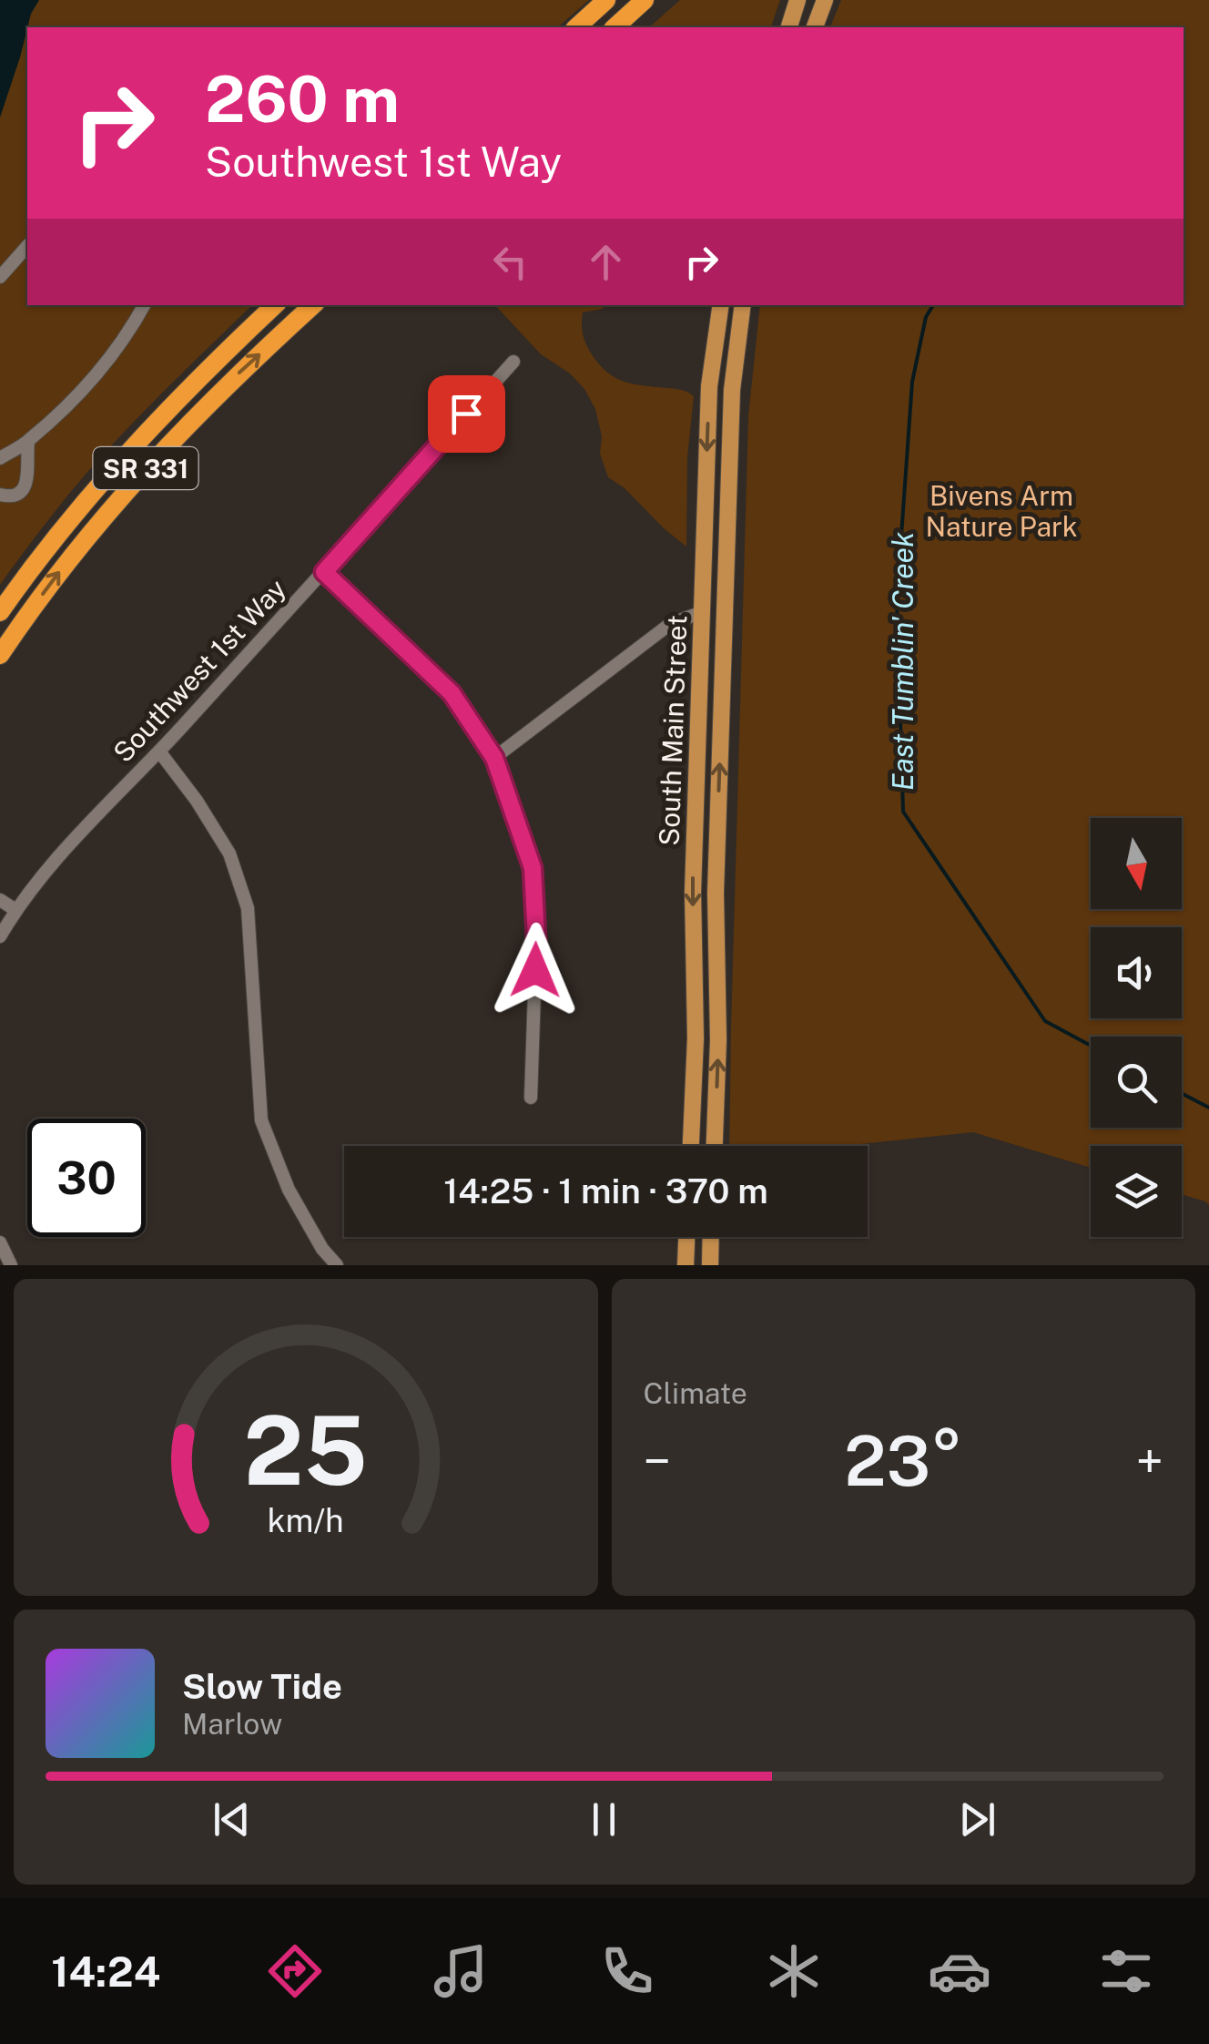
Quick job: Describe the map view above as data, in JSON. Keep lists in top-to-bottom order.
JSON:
{
  "streets": {
    "highway": ["SR 331"],
    "main road": ["South Main Street"],
    "street": ["Southwest 1st Way"]
  },
  "water": ["East Tumblin' Creek"],
  "parks": ["Bivens Arm Nature Park"],
  "north": "bottom",
  "page": {
    "turn": ["260 m", "Southwest 1st Way"],
    "limit": "30",
    "trip": "14:25 · 1 min · 370 m",
    "tile": "Climate",
    "heat": ["−", "23°", "+"],
    "song": ["Slow Tide", "Marlow"],
    "tabs": "14:24",
    "gauge": ["25", "km/h"]
  }
}
